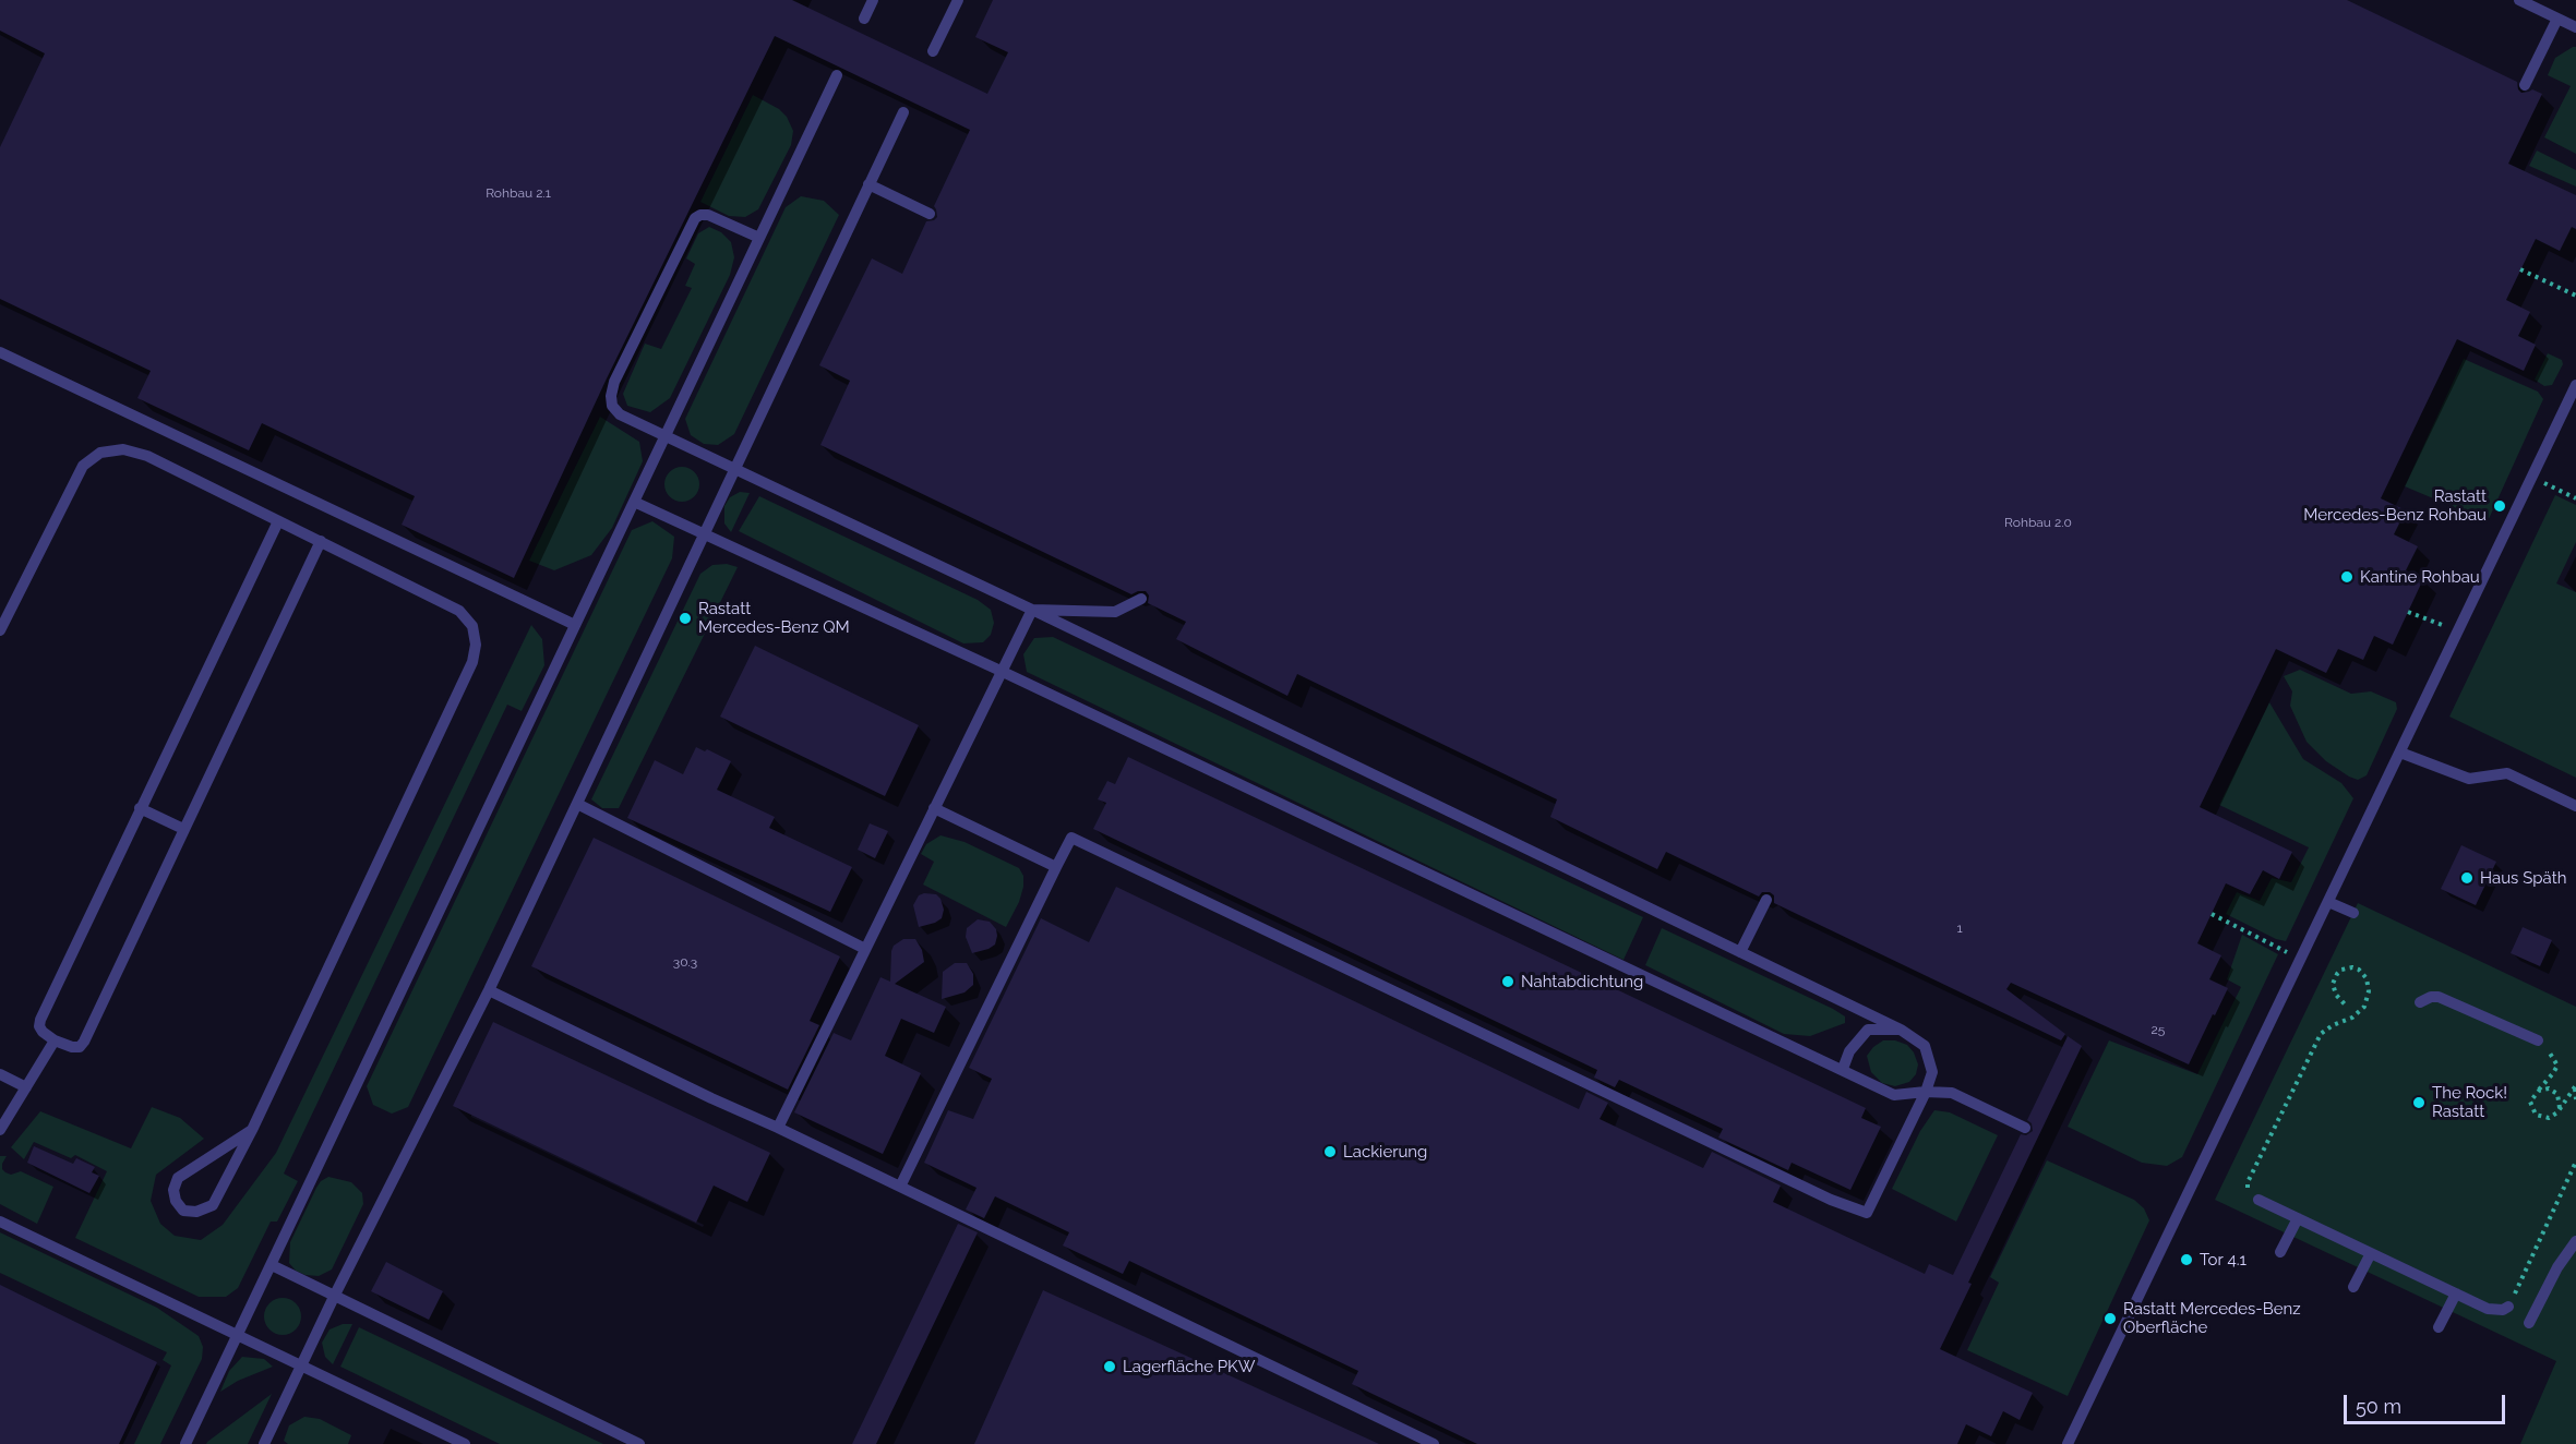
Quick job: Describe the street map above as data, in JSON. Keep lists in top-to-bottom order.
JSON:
{
  "places": [
    "Rastatt Mercedes-Benz Rohbau",
    "Kantine Rohbau",
    "Rastatt Mercedes-Benz QM",
    "Haus Späth",
    "Nahtabdichtung",
    "The Rock! Rastatt",
    "Lackierung",
    "Tor 4.1",
    "Rastatt Mercedes-Benz Oberfläche",
    "Lagerfläche PKW"
  ],
  "house_numbers": [
    "Rohbau 2.1",
    "Rohbau 2.0",
    "1",
    "30.3",
    "25"
  ],
  "scale_bar": "50 m"
}
